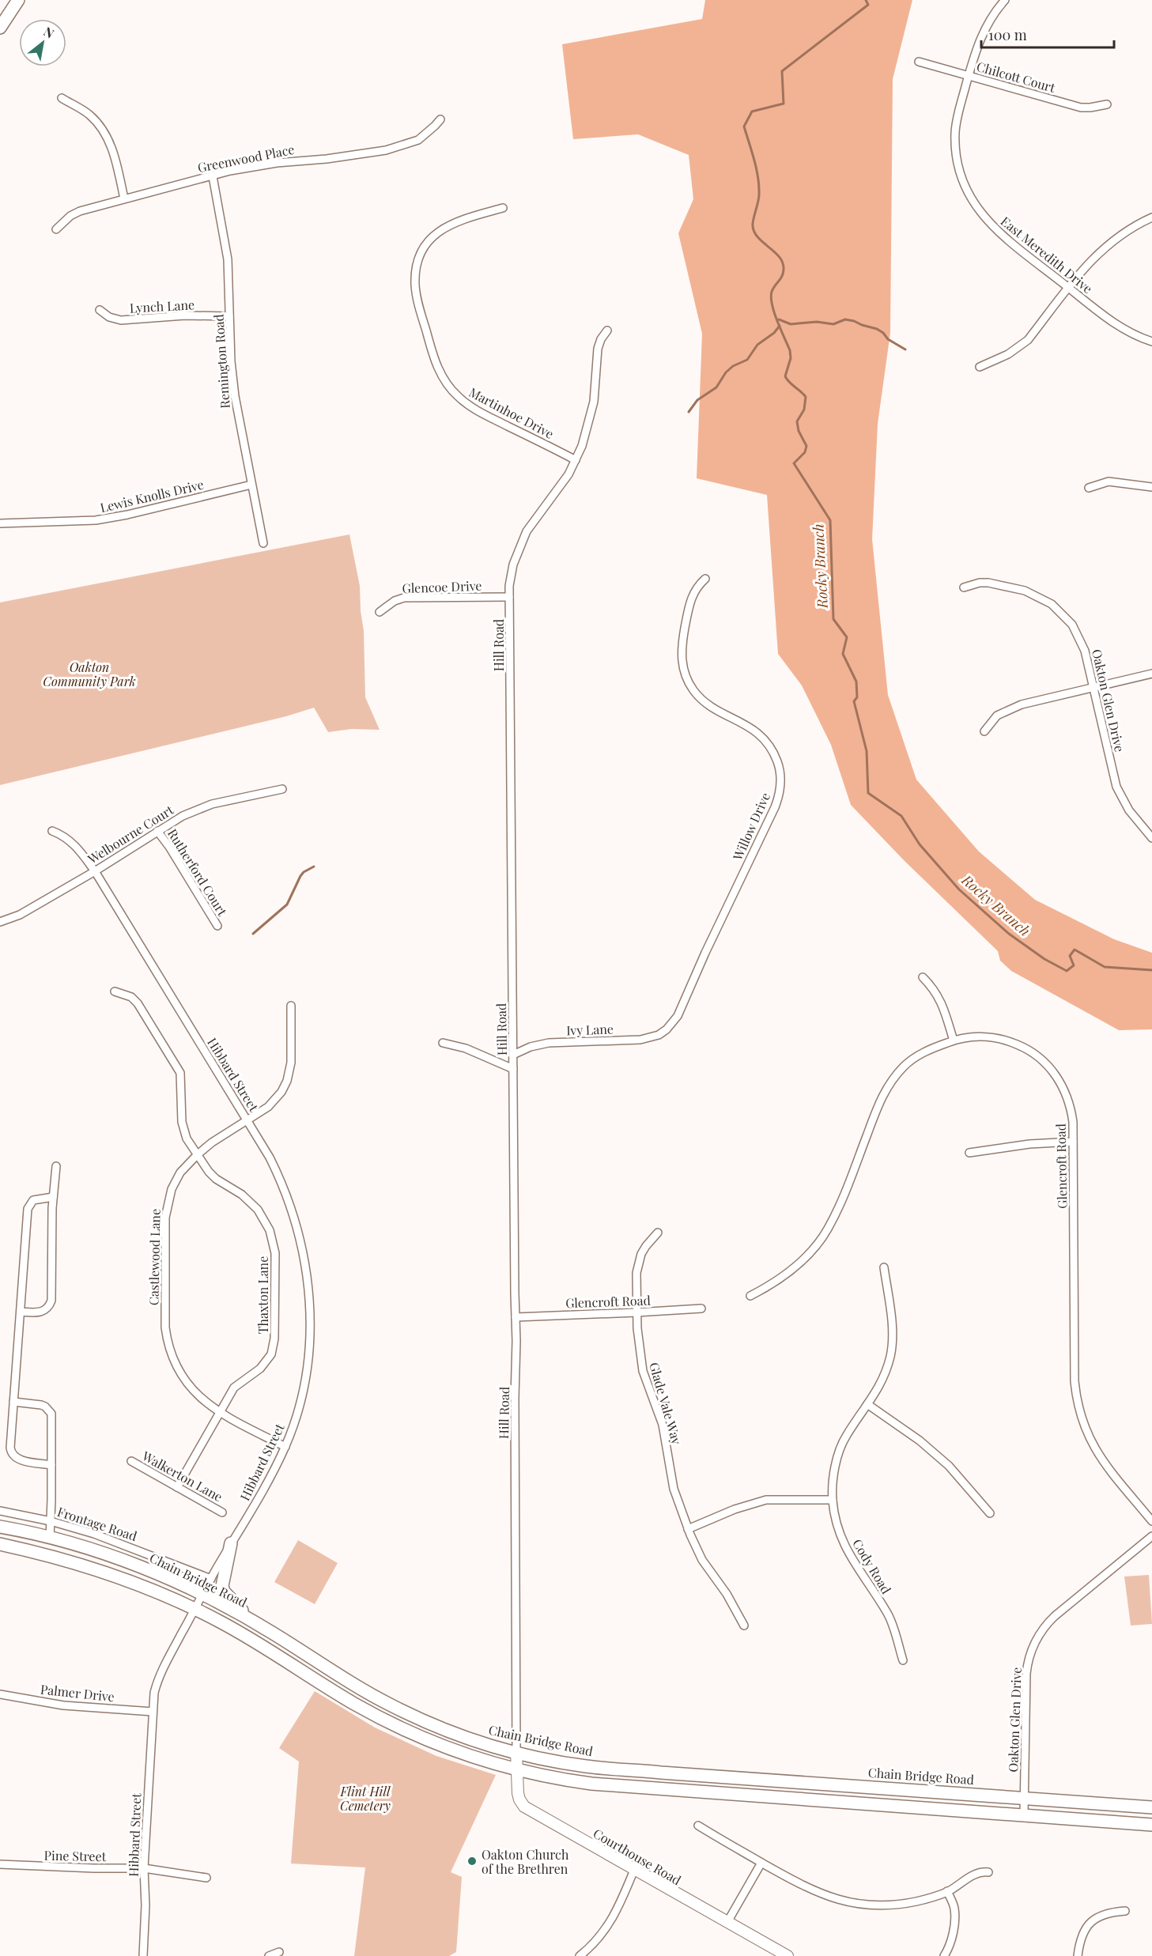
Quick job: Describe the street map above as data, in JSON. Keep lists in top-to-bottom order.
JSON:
{
  "streets": {
    "main road": ["Chain Bridge Road"],
    "street": [
      "Chilcott Court",
      "Greenwood Place",
      "East Meredith Drive",
      "Lynch Lane",
      "Remington Road",
      "Martinhoe Drive",
      "Lewis Knolls Drive",
      "Glencoe Drive",
      "Hill Road",
      "Oakton Glen Drive",
      "Willow Drive",
      "Welbourne Court",
      "Rutherford Court",
      "Ivy Lane",
      "Hibbard Street",
      "Glencroft Road",
      "Castlewood Lane",
      "Thaxton Lane",
      "Glade Vale Way",
      "Walkerton Lane",
      "Frontage Road",
      "Cody Road",
      "Palmer Drive",
      "Pine Street",
      "Courthouse Road"
    ]
  },
  "crossings": [
    ["Chilcott Court", "East Meredith Drive"],
    ["Greenwood Place", "Remington Road"],
    ["Lynch Lane", "Remington Road"],
    ["Remington Road", "Lewis Knolls Drive"],
    ["Martinhoe Drive", "Hill Road"],
    ["Glencoe Drive", "Hill Road"],
    ["Hill Road", "Ivy Lane"],
    ["Hill Road", "Glencroft Road"],
    ["Hill Road", "Chain Bridge Road"],
    ["Hill Road", "Courthouse Road"],
    ["Oakton Glen Drive", "Chain Bridge Road"],
    ["Willow Drive", "Ivy Lane"],
    ["Welbourne Court", "Rutherford Court"],
    ["Welbourne Court", "Hibbard Street"],
    ["Hibbard Street", "Castlewood Lane"],
    ["Hibbard Street", "Frontage Road"],
    ["Hibbard Street", "Chain Bridge Road"],
    ["Hibbard Street", "Palmer Drive"],
    ["Hibbard Street", "Pine Street"],
    ["Glencroft Road", "Glade Vale Way"],
    ["Castlewood Lane", "Thaxton Lane"],
    ["Thaxton Lane", "Walkerton Lane"],
    ["Chain Bridge Road", "Courthouse Road"]
  ],
  "water": ["Rocky Branch"],
  "parks": ["Oakton Community Park", "Flint Hill Cemetery"],
  "places": ["Oakton Church of the Brethren"],
  "scale_bar": "100 m",
  "north": "top right"
}
